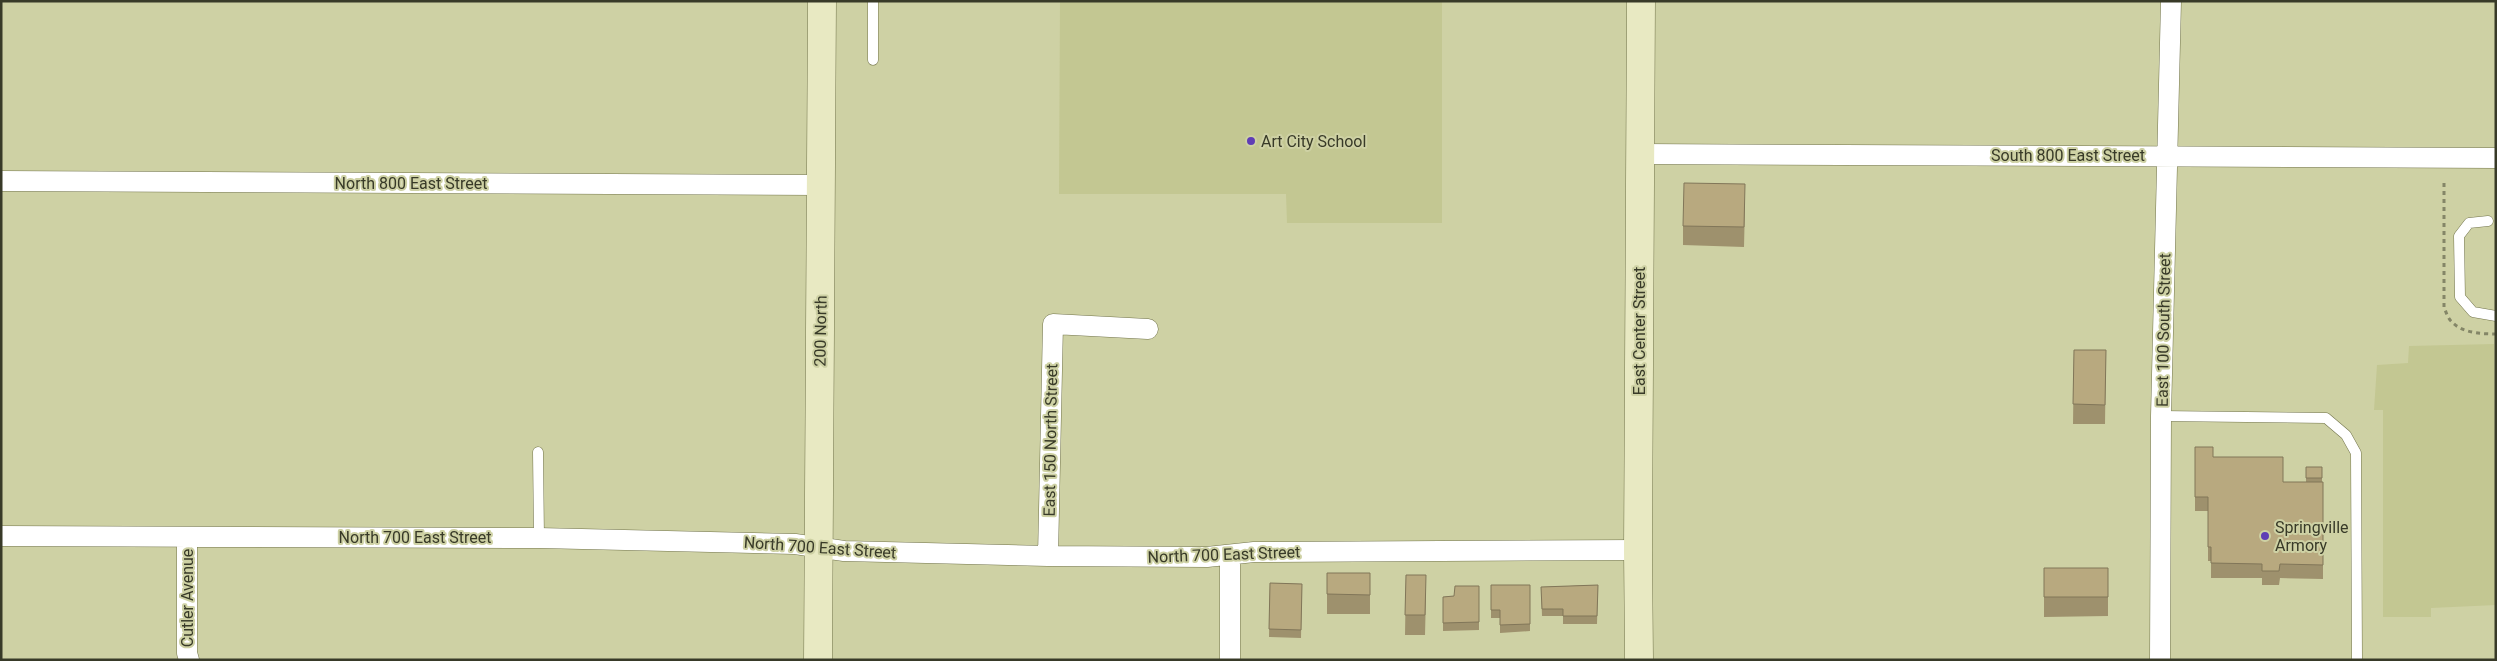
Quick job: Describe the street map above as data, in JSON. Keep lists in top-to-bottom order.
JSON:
{
  "streets": {
    "street": [
      "South 800 East Street",
      "North 800 East Street",
      "East 100 South Street",
      "200 North",
      "East Center Street",
      "East 150 North Street",
      "North 700 East Street",
      "Cutler Avenue"
    ]
  },
  "crossings": [
    ["South 800 East Street", "East 100 South Street"],
    ["South 800 East Street", "East Center Street"],
    ["North 800 East Street", "200 North"],
    ["200 North", "North 700 East Street"],
    ["East Center Street", "North 700 East Street"],
    ["East 150 North Street", "North 700 East Street"],
    ["North 700 East Street", "Cutler Avenue"]
  ],
  "places": ["Art City School", "Springville Armory"]
}
